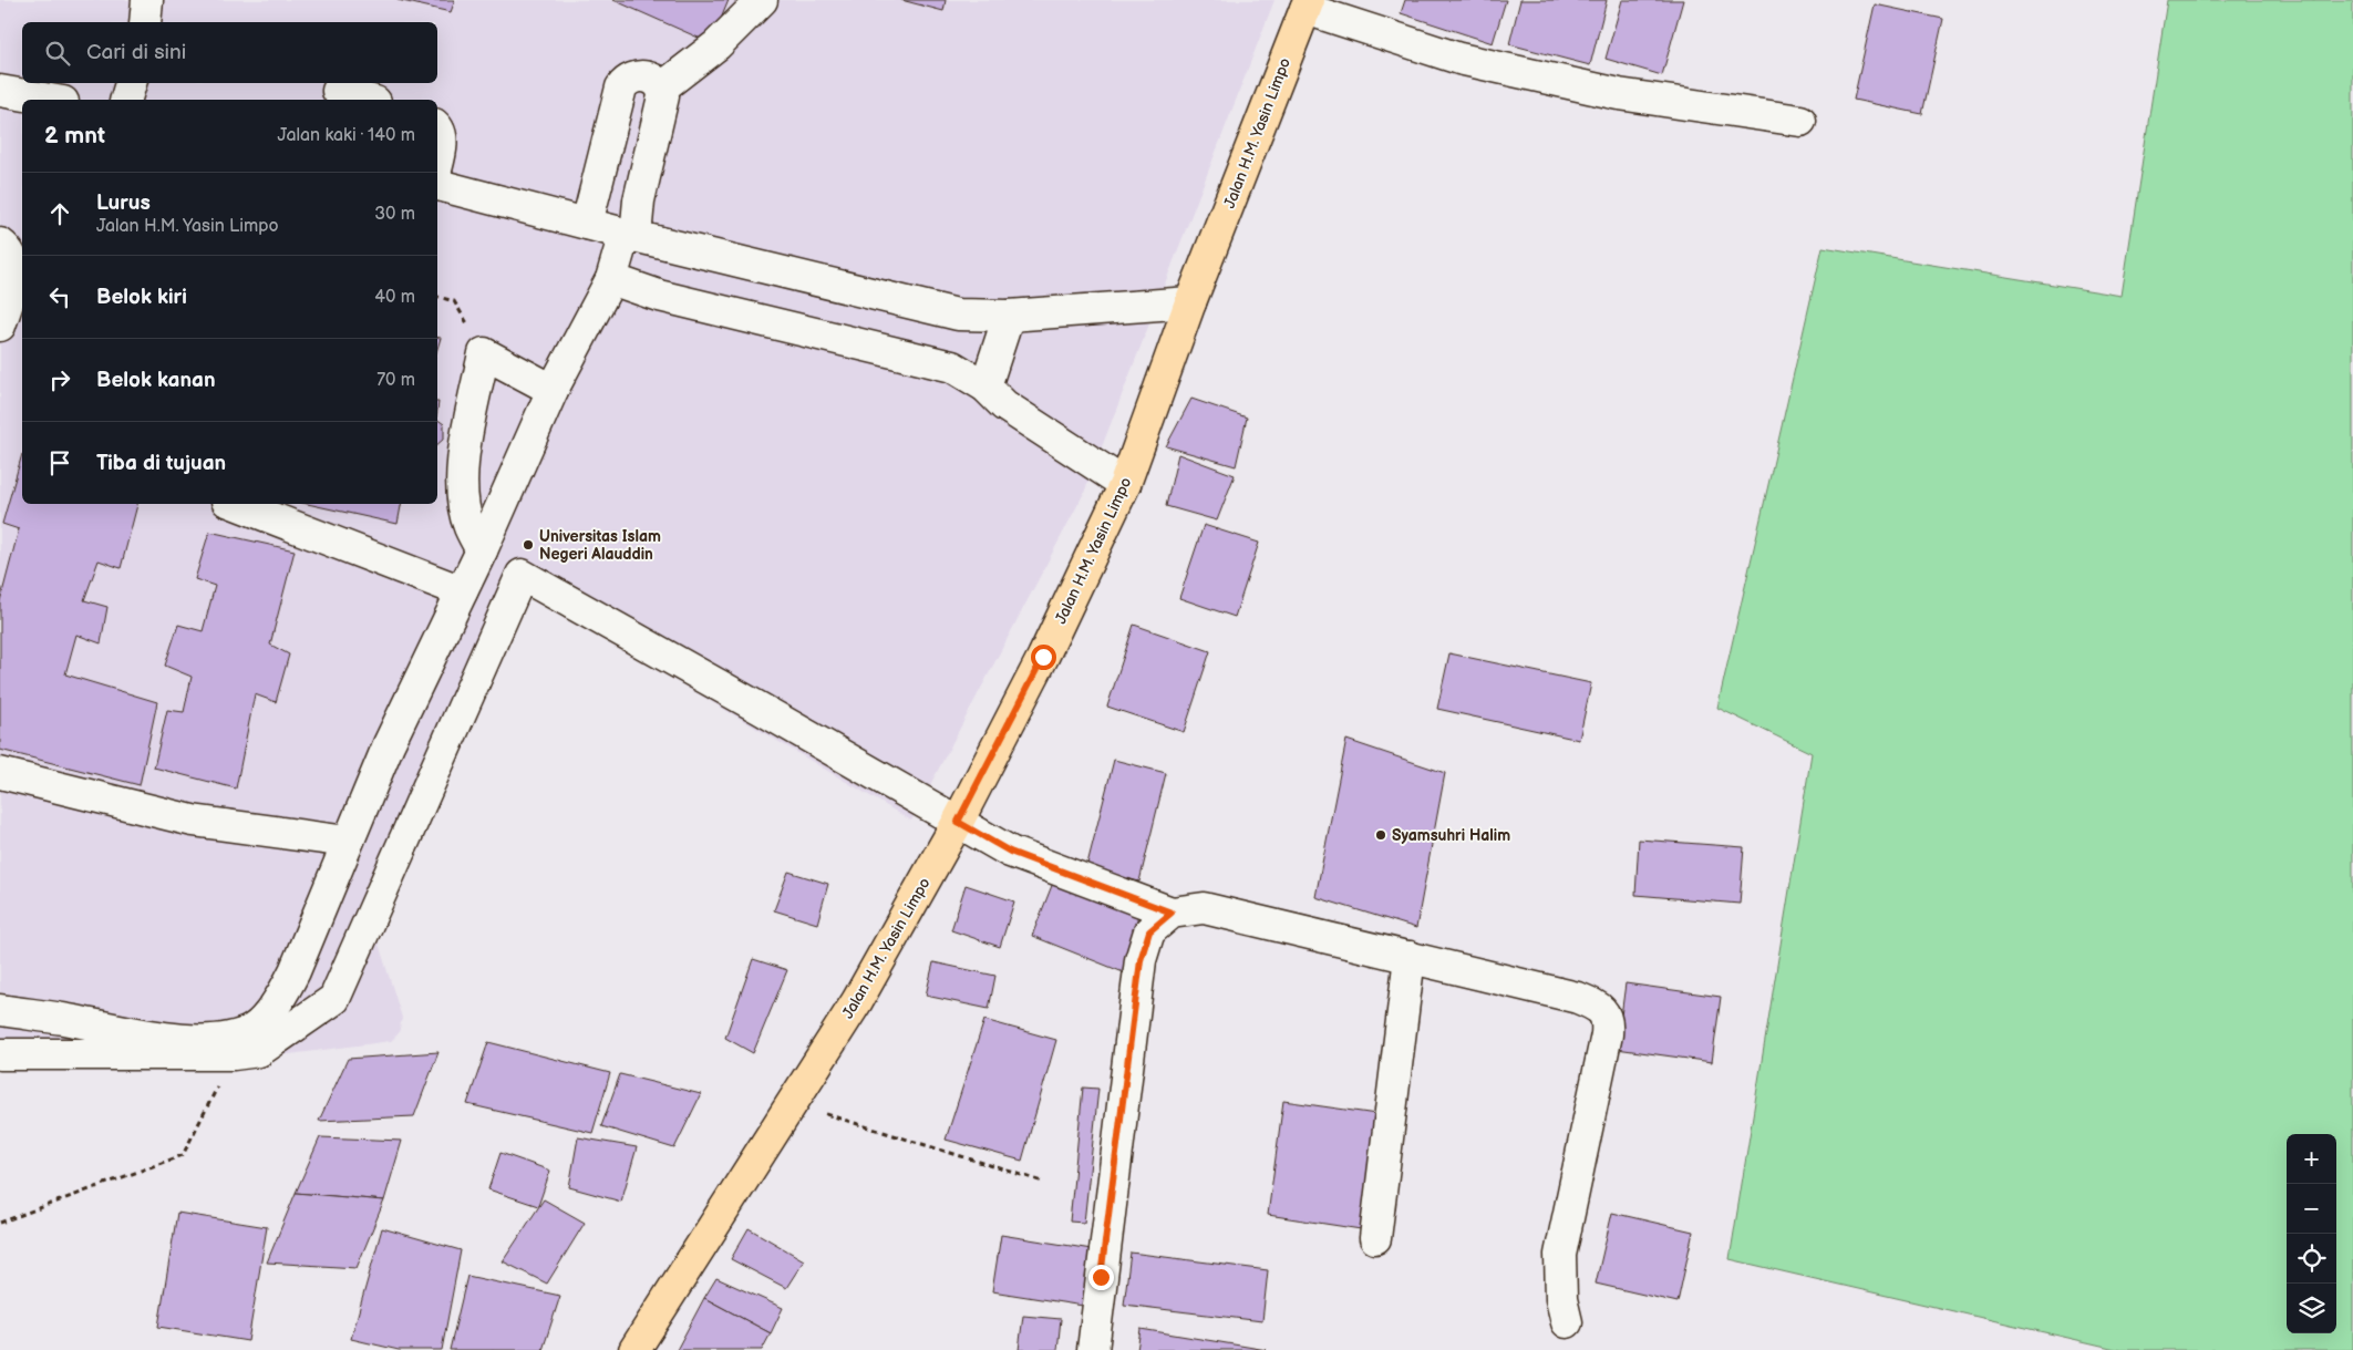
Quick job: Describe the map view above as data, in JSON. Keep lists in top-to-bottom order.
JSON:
{
  "streets": {
    "main road": ["Jalan H.M. Yasin Limpo"]
  },
  "places": ["Universitas Islam Negeri Alauddin", "Syamsuhri Halim"],
  "page": {
    "search": "Cari di sini",
    "heading": ["2 mnt", "Jalan kaki · 140 m"],
    "list": [
      ["Lurus", "Jalan H.M. Yasin Limpo", "30 m"],
      ["Belok kiri", "40 m"],
      ["Belok kanan", "70 m"],
      "Tiba di tujuan"
    ],
    "map_buttons": ["+", "−"]
  }
}
